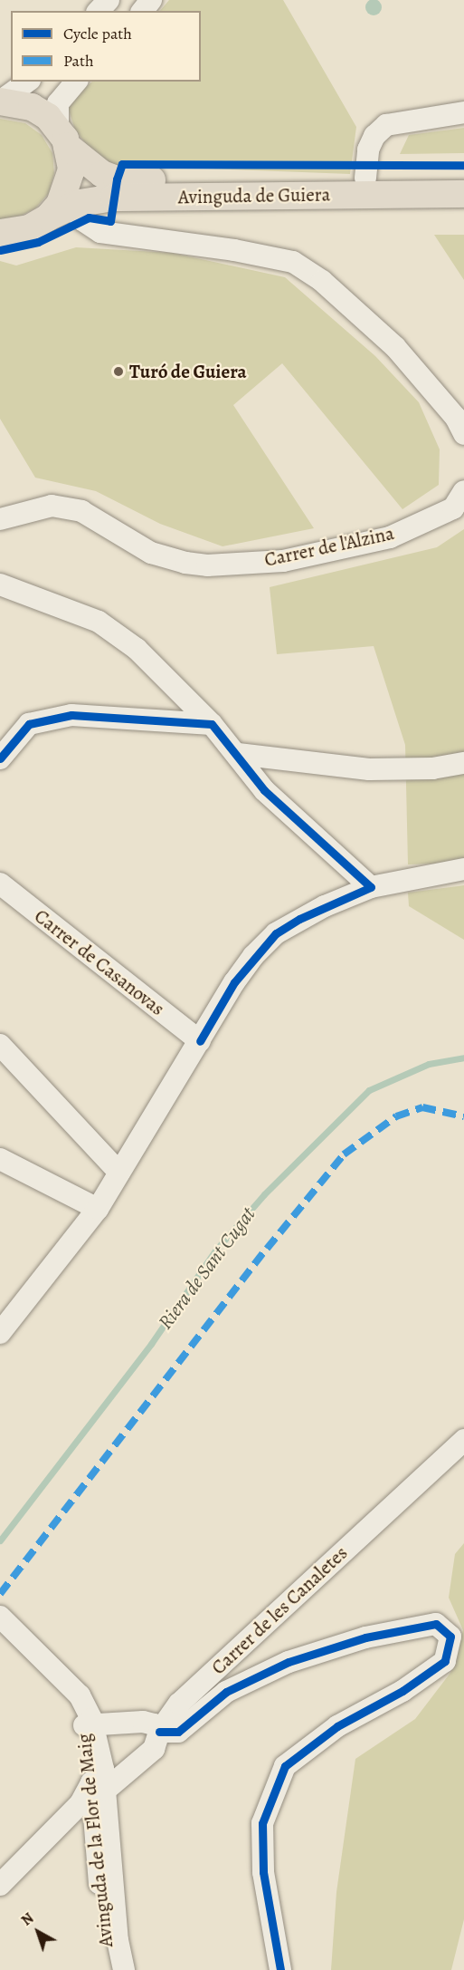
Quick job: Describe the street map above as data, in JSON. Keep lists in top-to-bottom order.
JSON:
{
  "streets": {
    "main road": ["Avinguda de Guiera"],
    "street": [
      "Carrer de l'Alzina",
      "Carrer de Casanovas",
      "Carrer de les Canaletes",
      "Avinguda de la Flor de Maig"
    ]
  },
  "crossings": [
    ["Carrer de les Canaletes", "Avinguda de la Flor de Maig"]
  ],
  "water": ["Riera de Sant Cugat"],
  "places": ["Turó de Guiera"],
  "legend": ["Cycle path", "Path"],
  "north": "top left"
}
